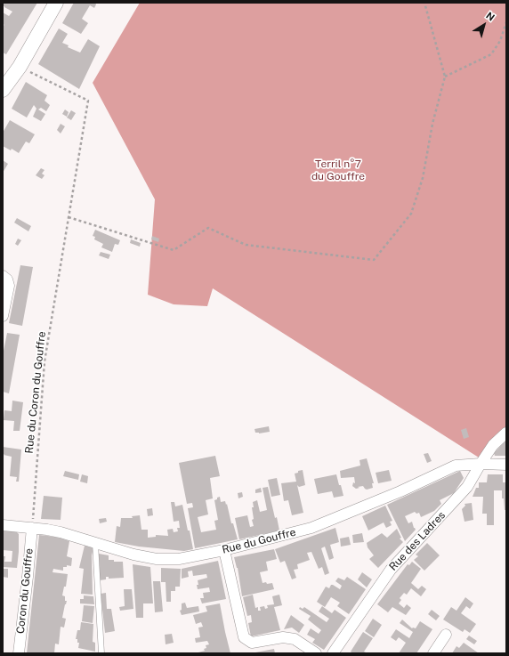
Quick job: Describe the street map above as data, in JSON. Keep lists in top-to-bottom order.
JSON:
{
  "streets": {
    "street": ["Rue du Gouffre", "Rue des Ladres", "Coron du Gouffre"],
    "path": ["Rue du Coron du Gouffre"]
  },
  "crossings": [
    ["Rue du Coron du Gouffre", "Rue du Gouffre"],
    ["Rue du Coron du Gouffre", "Coron du Gouffre"],
    ["Rue du Gouffre", "Rue des Ladres"],
    ["Rue du Gouffre", "Coron du Gouffre"]
  ],
  "parks": ["Terril n°7 du Gouffre"],
  "north": "top right"
}
